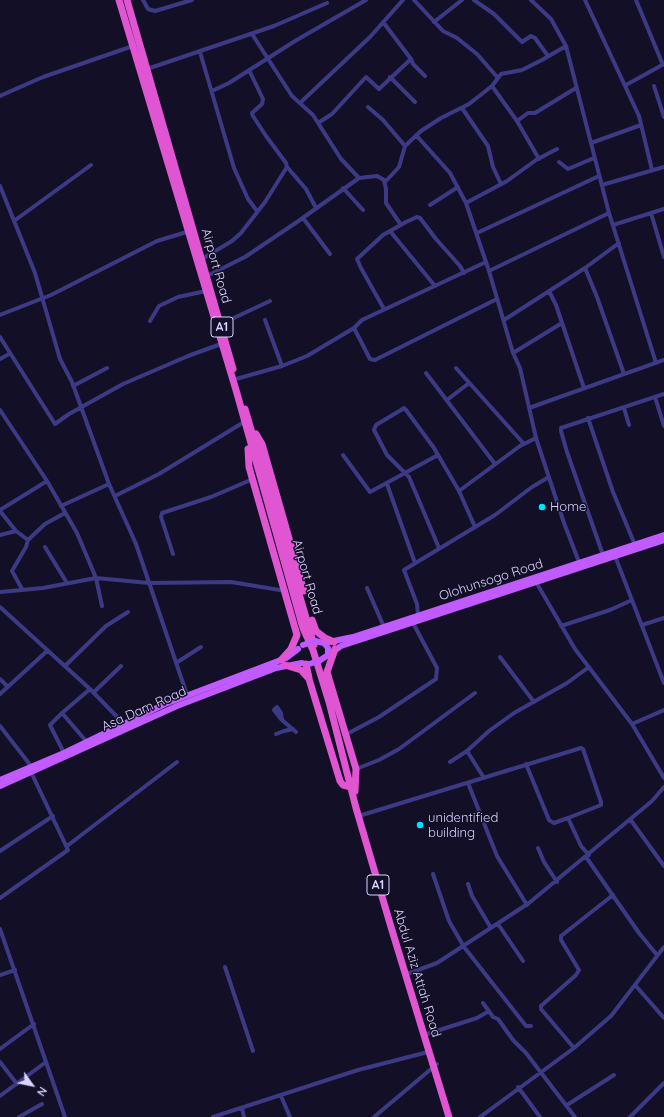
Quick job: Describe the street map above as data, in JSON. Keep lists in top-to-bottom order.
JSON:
{
  "streets": {
    "highway": ["Airport Road", "A1", "Abdul Aziz Attah Road"],
    "main road": ["Olohunsogo Road", "Asa Dam Road"]
  },
  "crossings": [
    ["Airport Road", "Olohunsogo Road"],
    ["Airport Road", "Abdul Aziz Attah Road"],
    ["Olohunsogo Road", "Asa Dam Road"],
    ["Olohunsogo Road", "Abdul Aziz Attah Road"]
  ],
  "places": ["Home", "unidentified building"],
  "north": "bottom right"
}
